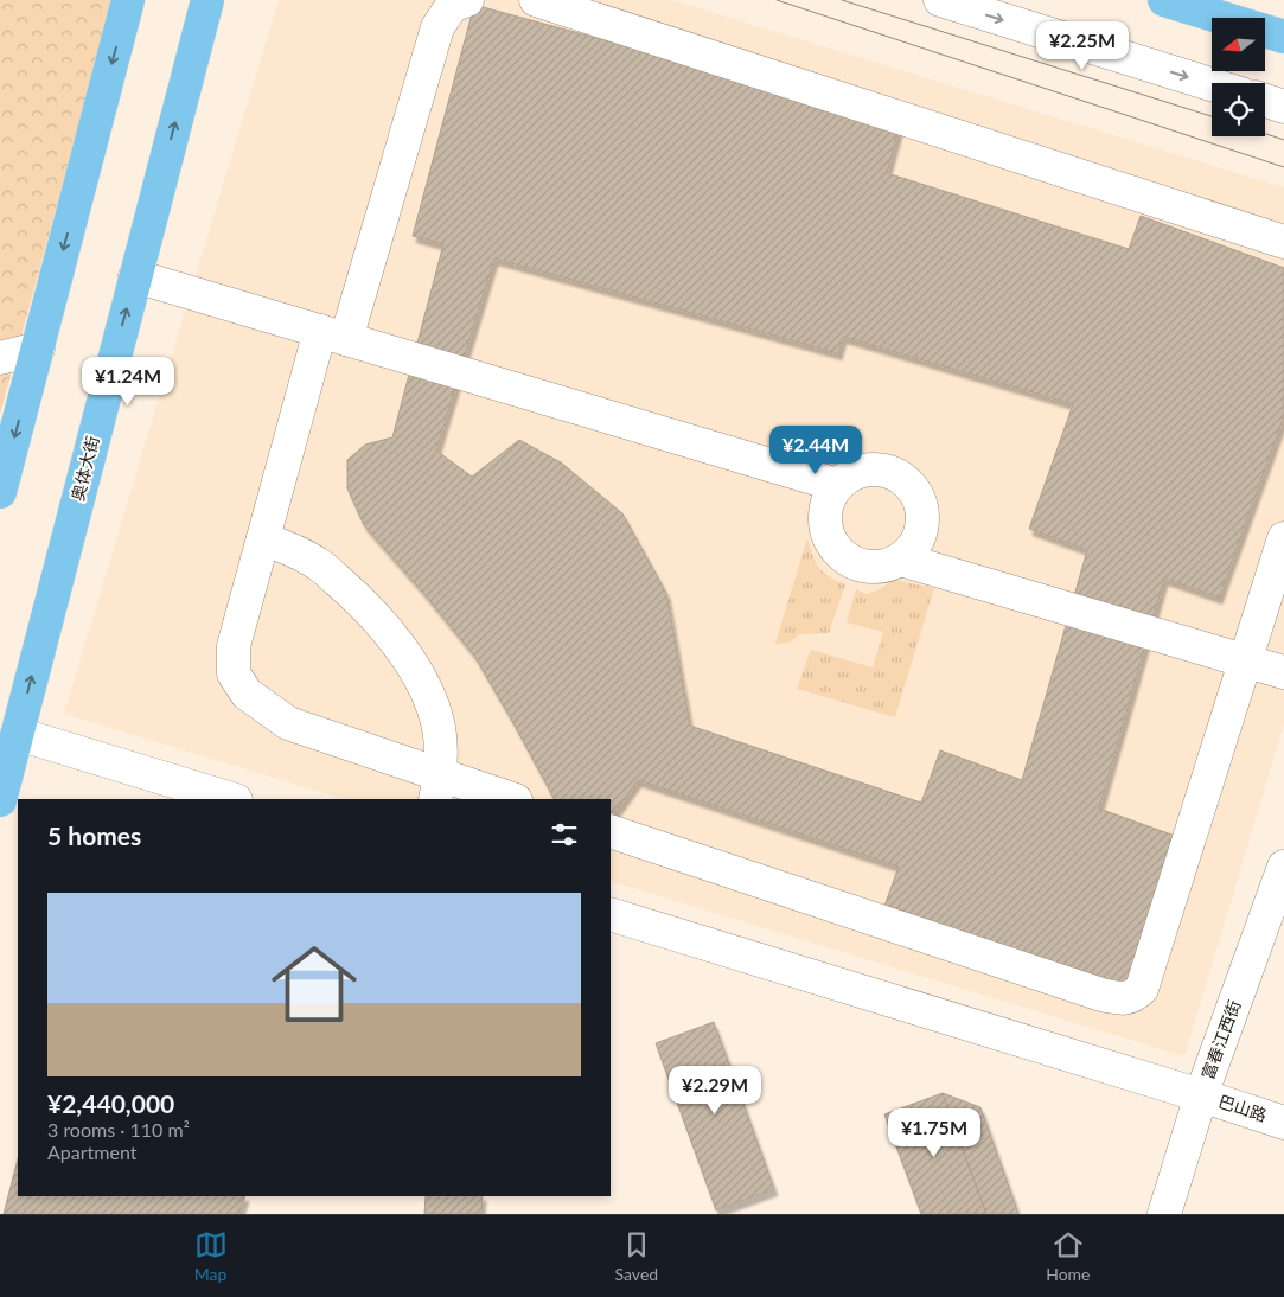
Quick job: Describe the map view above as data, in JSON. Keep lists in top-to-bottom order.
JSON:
{
  "streets": {
    "main road": ["奥体大街"],
    "street": ["富春江西街", "巴山路"]
  },
  "crossings": [
    ["富春江西街", "巴山路"]
  ],
  "north": "left",
  "page": {
    "price": [
      "¥2.25M",
      "¥1.24M",
      "¥2.44M",
      "¥2.29M",
      "¥1.75M"
    ],
    "heading": "5 homes",
    "list": [
      {
        "name": "¥2,440,000",
        "note": "3 rooms · 110 m² · Apartment"
      }
    ],
    "tabs": ["Map", "Saved", "Home"]
  }
}
